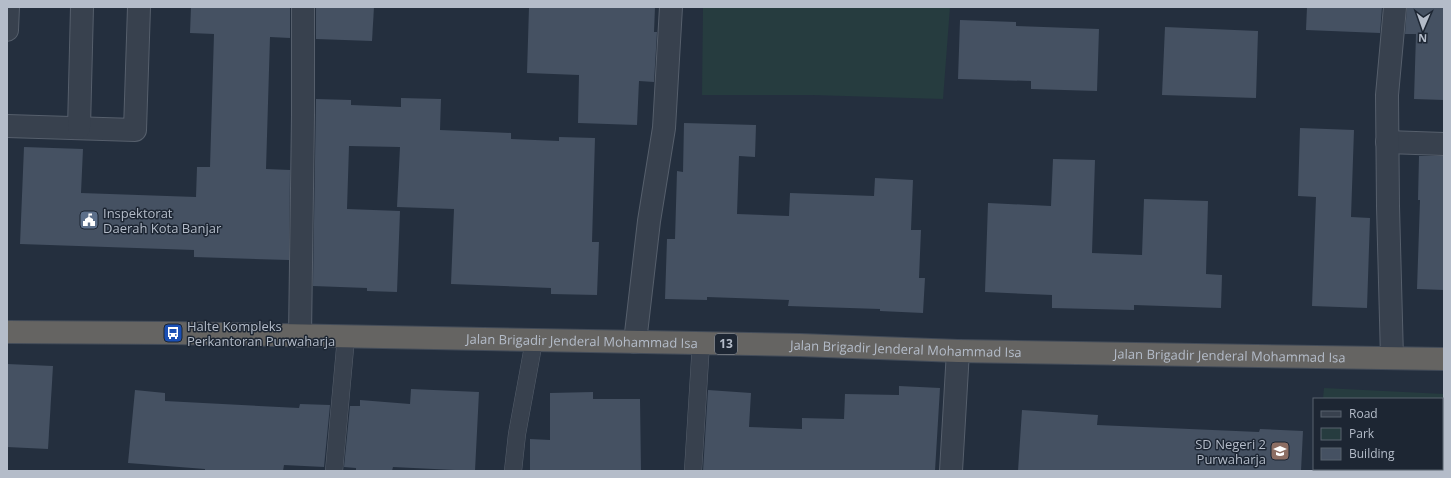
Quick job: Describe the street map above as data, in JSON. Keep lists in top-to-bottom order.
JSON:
{
  "streets": {
    "highway": ["Jalan Brigadir Jenderal Mohammad Isa", "13"]
  },
  "places": {
    "public building": ["Inspektorat Daerah Kota Banjar"],
    "bus stop": ["Halte Kompleks Perkantoran Purwaharja"],
    "school or university": ["SD Negeri 2 Purwaharja"]
  },
  "legend": ["Road", "Park", "Building"],
  "north": "bottom"
}
